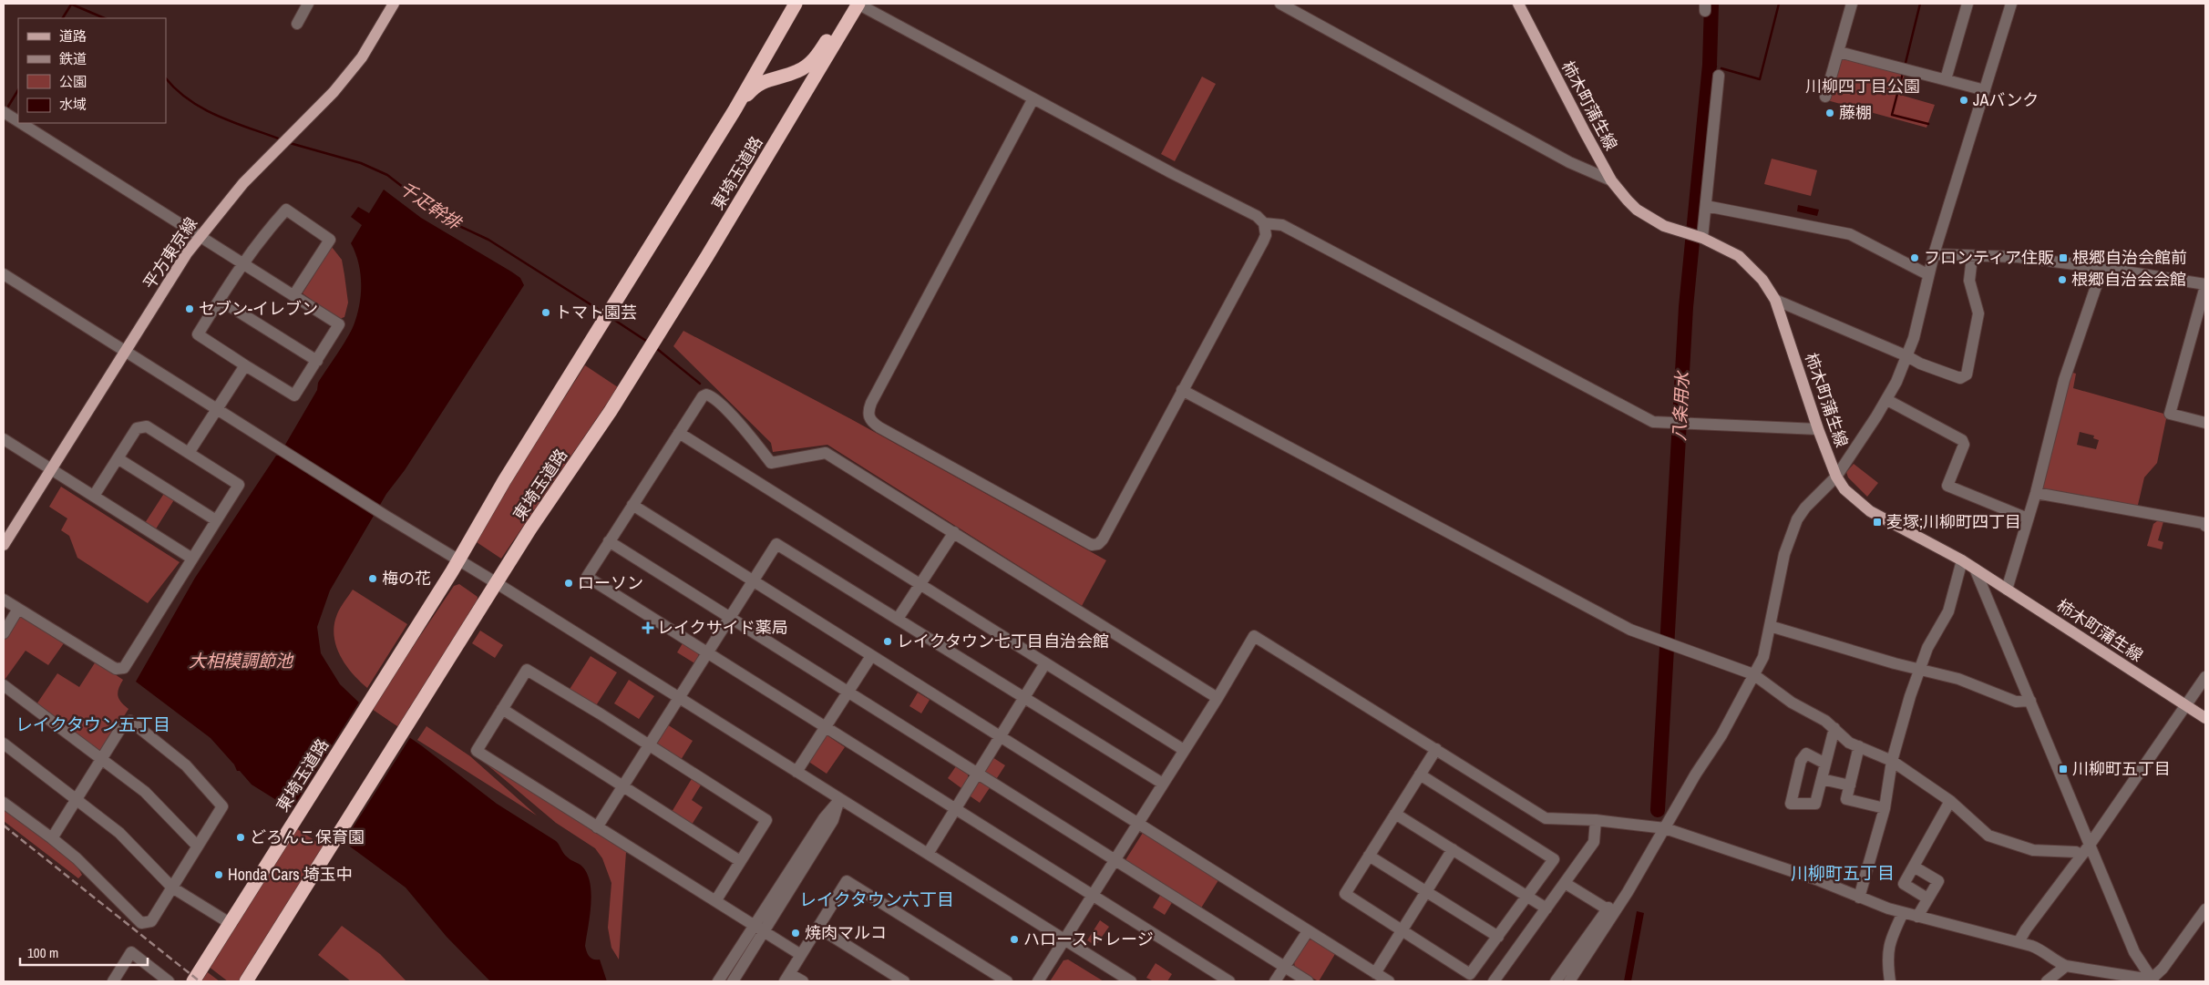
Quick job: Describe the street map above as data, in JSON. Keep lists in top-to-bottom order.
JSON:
{
  "streets": {
    "highway": ["東埼玉道路"],
    "main road": ["柿木町蒲生線", "平方東京線"]
  },
  "districts": ["レイクタウン五丁目", "川柳町五丁目", "レイクタウン六丁目"],
  "water": ["千疋幹排", "八条用水", "大相模調節池"],
  "parks": ["川柳四丁目公園"],
  "places": {
    "other": [
      "JAバンク",
      "藤棚",
      "フロンティア住販",
      "根郷自治会会館",
      "セブン-イレブン",
      "トマト園芸",
      "梅の花",
      "ローソン",
      "レイクタウン七丁目自治会館",
      "どろんこ保育園",
      "Honda Cars 埼玉中",
      "焼肉マルコ",
      "ハローストレージ"
    ],
    "transit": ["根郷自治会館前", "麦塚;川柳町四丁目", "川柳町五丁目"],
    "health": ["レイクサイド薬局"]
  },
  "legend": [
    "道路",
    "鉄道",
    "公園",
    "水域"
  ],
  "scale_bar": "100 m"
}
